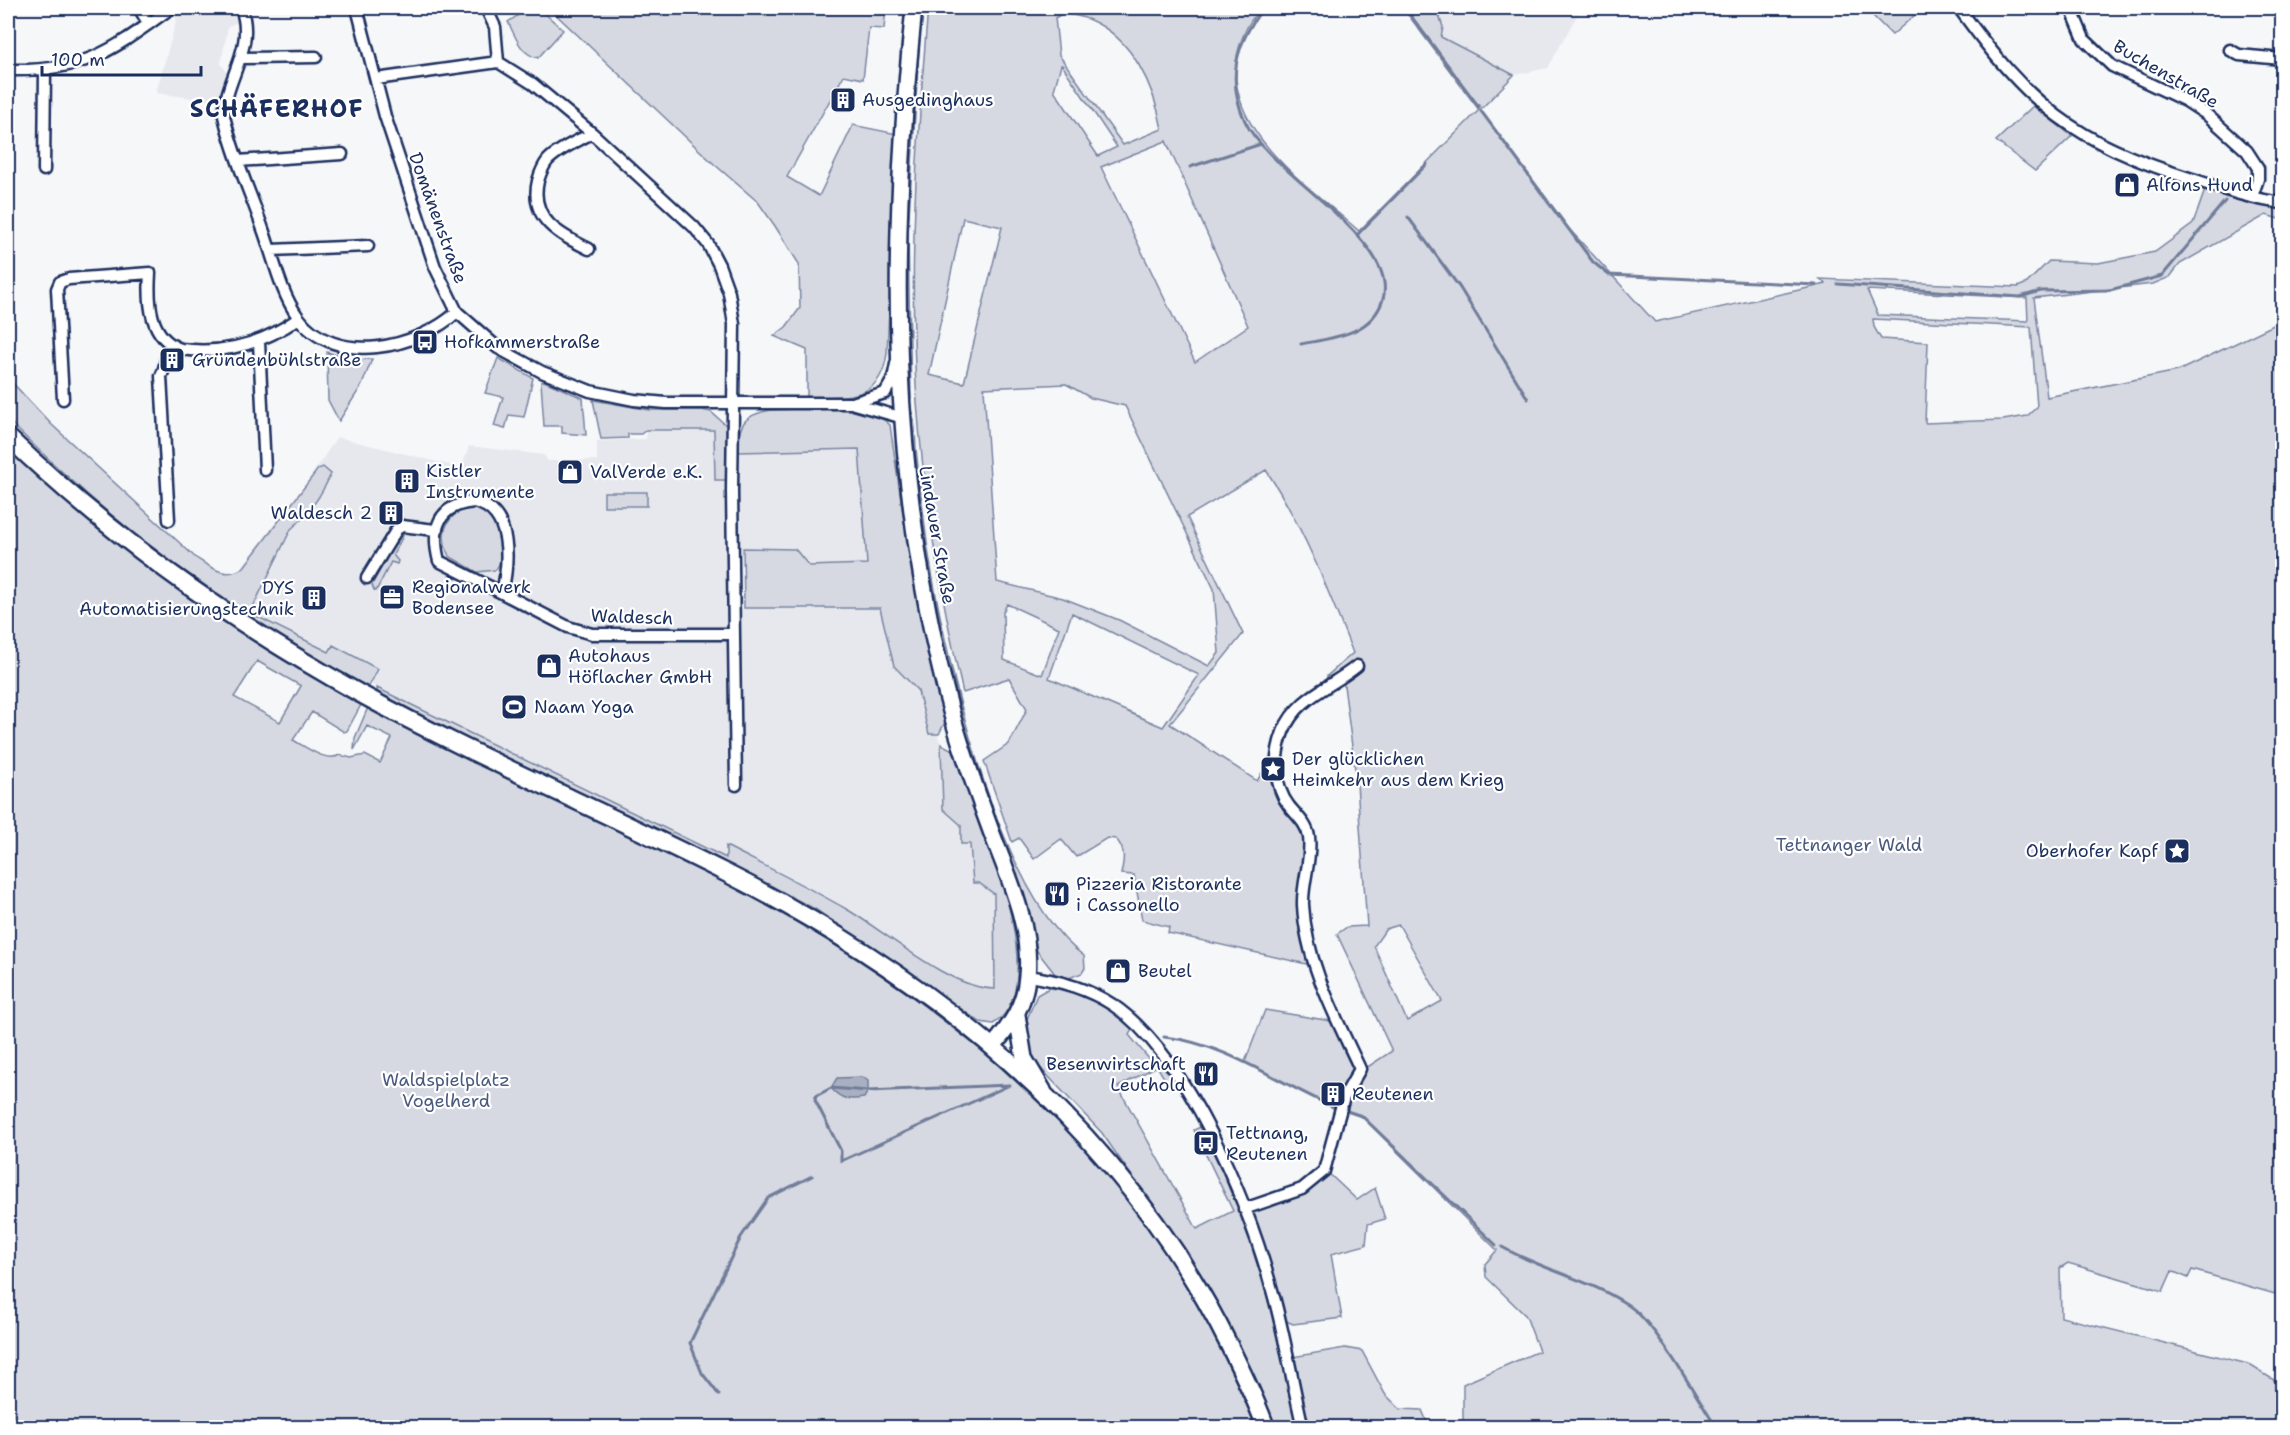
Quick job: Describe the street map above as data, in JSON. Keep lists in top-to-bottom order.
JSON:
{
  "streets": {
    "main road": ["Lindauer Straße"],
    "street": ["Buchenstraße", "Domänenstraße", "Waldesch"]
  },
  "crossings": [
    ["Domänenstraße", "Lindauer Straße"]
  ],
  "districts": ["SCHÄFERHOF"],
  "parks": ["Tettnanger Wald", "Waldspielplatz Vogelherd"],
  "places": {
    "building": [
      "Ausgedinghaus",
      "Gründenbühlstraße",
      "Kistler Instrumente",
      "Waldesch 2",
      "DYS Automatisierungstechnik",
      "Reutenen"
    ],
    "shop": [
      "Alfons Hund",
      "ValVerde e.K.",
      "Autohaus Höflacher GmbH",
      "Beutel"
    ],
    "bus stop": ["Hofkammerstraße", "Tettnang, Reutenen"],
    "office": ["Regionalwerk Bodensee"],
    "sports": ["Naam Yoga"],
    "place": ["Der glücklichen Heimkehr aus dem Krieg", "Oberhofer Kapf"],
    "restaurant": ["Pizzeria Ristorante i Cassonello", "Besenwirtschaft Leuthold"]
  },
  "scale_bar": "100 m"
}
